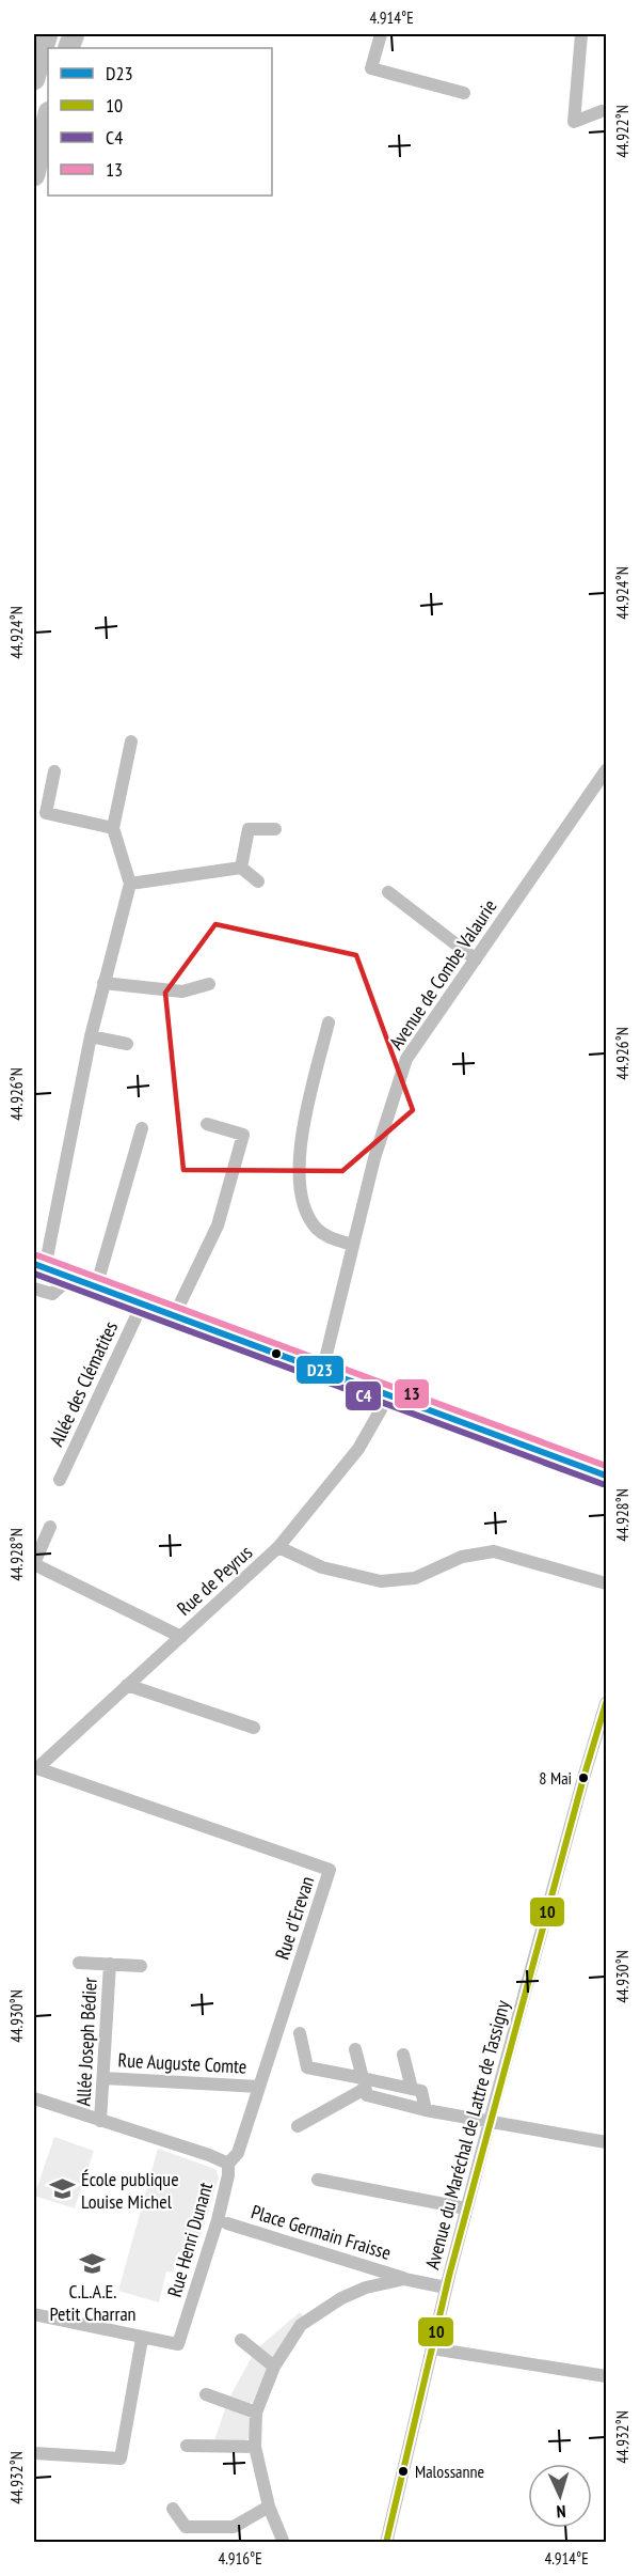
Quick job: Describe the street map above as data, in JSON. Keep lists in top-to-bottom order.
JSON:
{
  "streets": {
    "street": [
      "Avenue de Combe Valaurie",
      "Allée des Clématites",
      "Rue de Peyrus",
      "Rue d'Erevan",
      "Allée Joseph Bédier",
      "Rue Auguste Comte",
      "Avenue du Maréchal de Lattre de Tassigny",
      "Place Germain Fraisse",
      "Rue Henri Dunant"
    ]
  },
  "crossings": [
    ["Rue de Peyrus", "Rue d'Erevan"],
    ["Rue d'Erevan", "Rue Auguste Comte"],
    ["Rue d'Erevan", "Rue Henri Dunant"],
    ["Allée Joseph Bédier", "Rue Auguste Comte"],
    ["Allée Joseph Bédier", "Rue Henri Dunant"],
    ["Avenue du Maréchal de Lattre de Tassigny", "Place Germain Fraisse"]
  ],
  "places": {
    "other": ["8 Mai", "Malossanne"],
    "school or university": ["École publique Louise Michel", "C.L.A.E. Petit Charran"]
  },
  "lines": [
    "transit line 13",
    "transit line D23",
    "transit line C4",
    "transit line 10"
  ],
  "legend": [
    "D23",
    "10",
    "C4",
    "13"
  ],
  "north": "bottom",
  "coordinates": [
    "4.914°E",
    "44.922°N",
    "44.924°N",
    "44.926°N",
    "44.928°N",
    "44.930°N",
    "44.932°N",
    "4.916°E"
  ]
}
